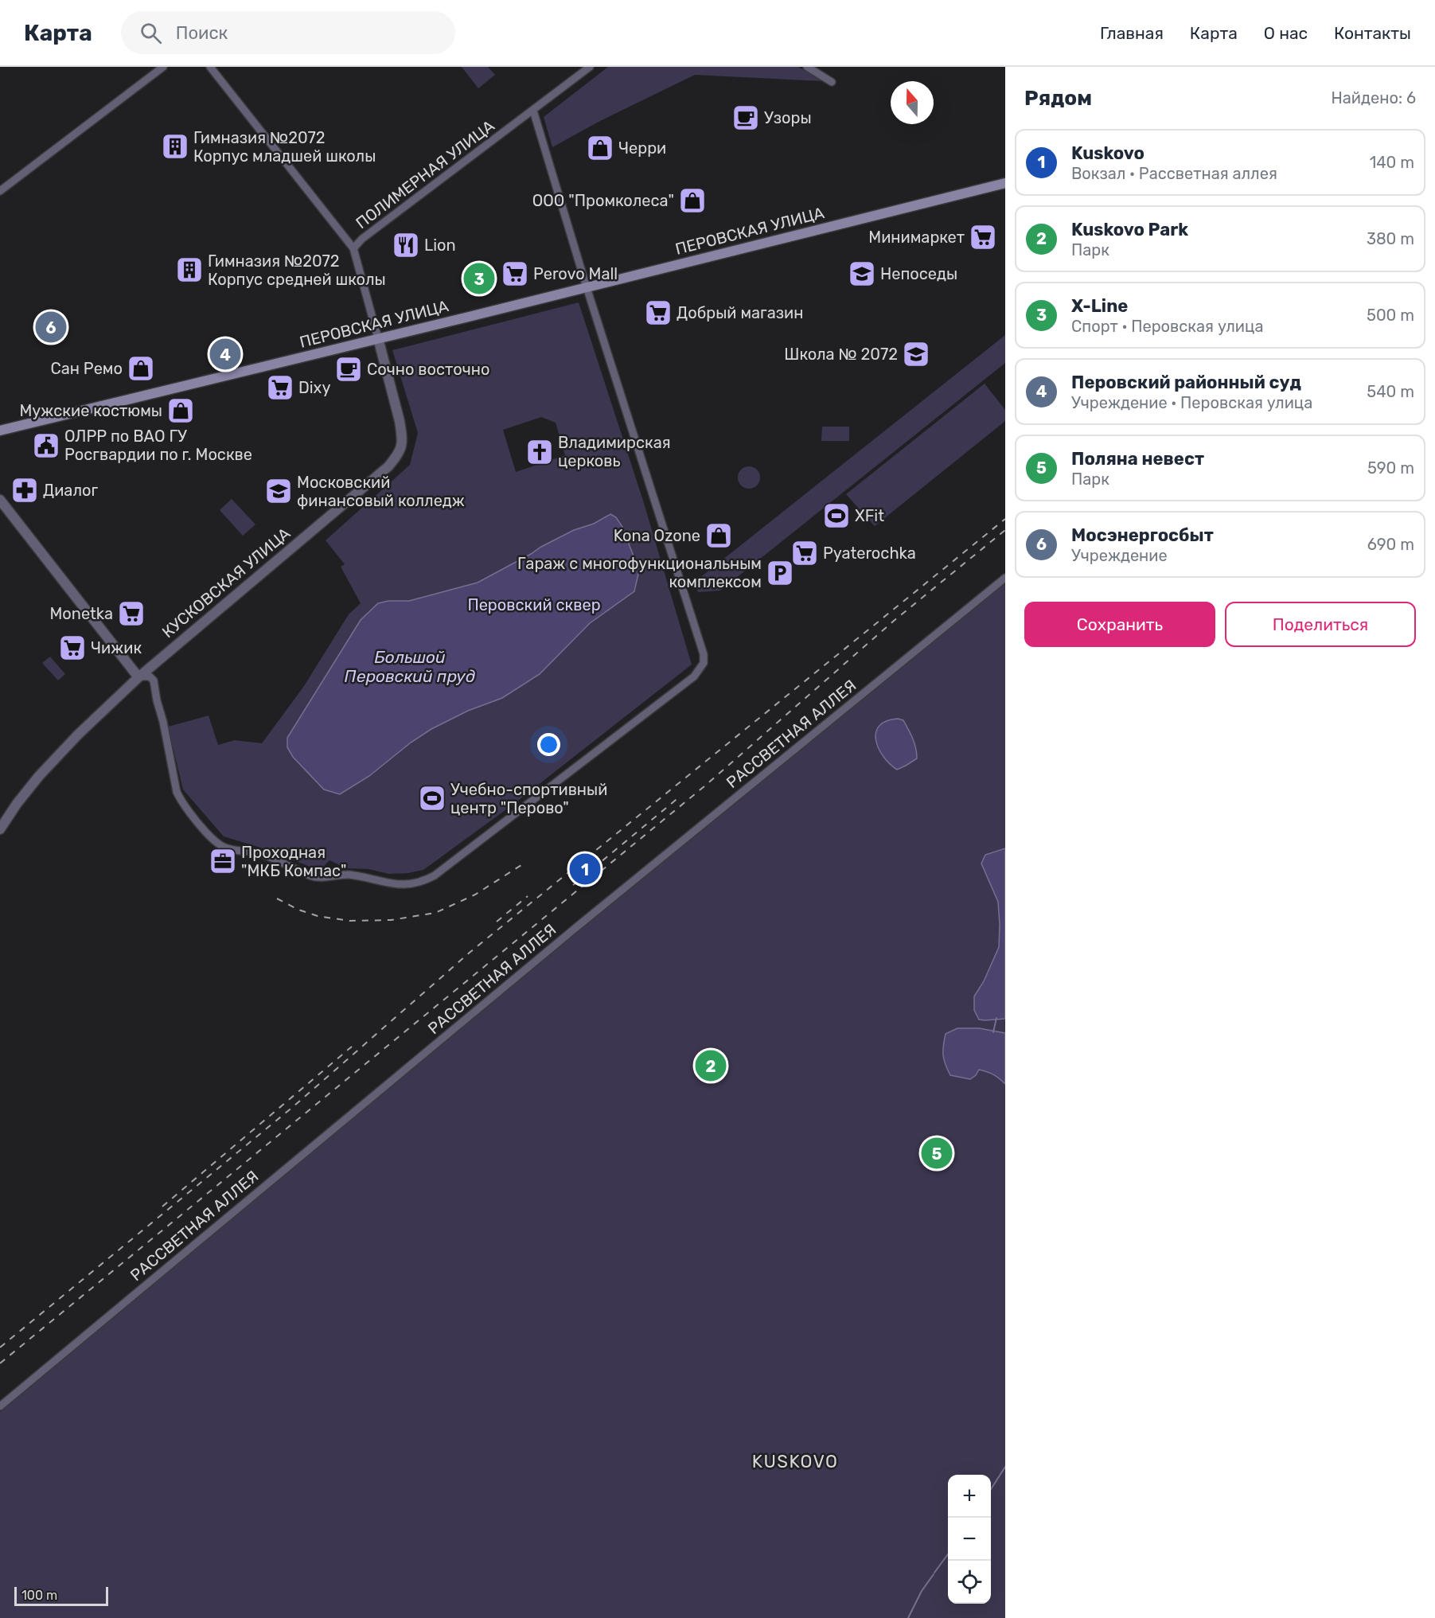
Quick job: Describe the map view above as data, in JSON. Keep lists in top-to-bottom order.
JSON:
{
  "streets": {
    "main road": ["ПЕРОВСКАЯ УЛИЦА"],
    "street": ["ПОЛИМЕРНАЯ УЛИЦА", "КУСКОВСКАЯ УЛИЦА", "РАССВЕТНАЯ АЛЛЕЯ"]
  },
  "crossings": [
    ["ПОЛИМЕРНАЯ УЛИЦА", "ПЕРОВСКАЯ УЛИЦА"],
    ["ПОЛИМЕРНАЯ УЛИЦА", "КУСКОВСКАЯ УЛИЦА"],
    ["ПЕРОВСКАЯ УЛИЦА", "КУСКОВСКАЯ УЛИЦА"]
  ],
  "districts": ["KUSKOVO"],
  "water": ["Большой Перовский пруд"],
  "parks": ["Перовский сквер"],
  "places": {
    "cafe": ["Узоры", "Сочно восточно"],
    "building": ["Гимназия №2072 Корпус младшей школы", "Гимназия №2072 Корпус средней школы"],
    "shop": [
      "Черри",
      "ООО \"Промколеса\"",
      "Сан Ремо",
      "Мужские костюмы",
      "Kona Ozone"
    ],
    "supermarket": [
      "Минимаркет",
      "Perovo Mall",
      "Добрый магазин",
      "Dixy",
      "Pyaterochka",
      "Monetka",
      "Чижик"
    ],
    "restaurant": ["Lion"],
    "school or university": ["Непоседы", "Школа № 2072", "Московский финансовый колледж"],
    "public building": ["ОЛРР по ВАО ГУ Росгвардии по г. Москве"],
    "church": ["Владимирская церковь"],
    "pharmacy": ["Диалог"],
    "sports": ["XFit", "Учебно-спортивный центр \"Перово\""],
    "parking": ["Гараж с многофункциональным комплексом"],
    "office": ["Проходная \"МКБ Компас\""]
  },
  "scale_bar": "100 m",
  "north": "top",
  "page": {
    "header": "Карта",
    "search": "Поиск",
    "nav": [
      "Главная",
      "Карта",
      "О нас",
      "Контакты"
    ],
    "heading": ["Рядом", "Найдено: 6"],
    "list": [
      {
        "mark": "1",
        "name": "Kuskovo",
        "note": "Вокзал · Рассветная аллея",
        "value": "140 m"
      },
      {
        "mark": "2",
        "name": "Kuskovo Park",
        "note": "Парк",
        "value": "380 m"
      },
      {
        "mark": "3",
        "name": "X-Line",
        "note": "Спорт · Перовская улица",
        "value": "500 m"
      },
      {
        "mark": "4",
        "name": "Перовский районный суд",
        "note": "Учреждение · Перовская улица",
        "value": "540 m"
      },
      {
        "mark": "5",
        "name": "Поляна невест",
        "note": "Парк",
        "value": "590 m"
      },
      {
        "mark": "6",
        "name": "Мосэнергосбыт",
        "note": "Учреждение",
        "value": "690 m"
      }
    ],
    "pins": [
      "3",
      "6",
      "4",
      "1",
      "2",
      "5"
    ],
    "buttons": ["Сохранить", "Поделиться"],
    "map_buttons": ["+", "−"],
    "scale": "100 m"
  }
}
